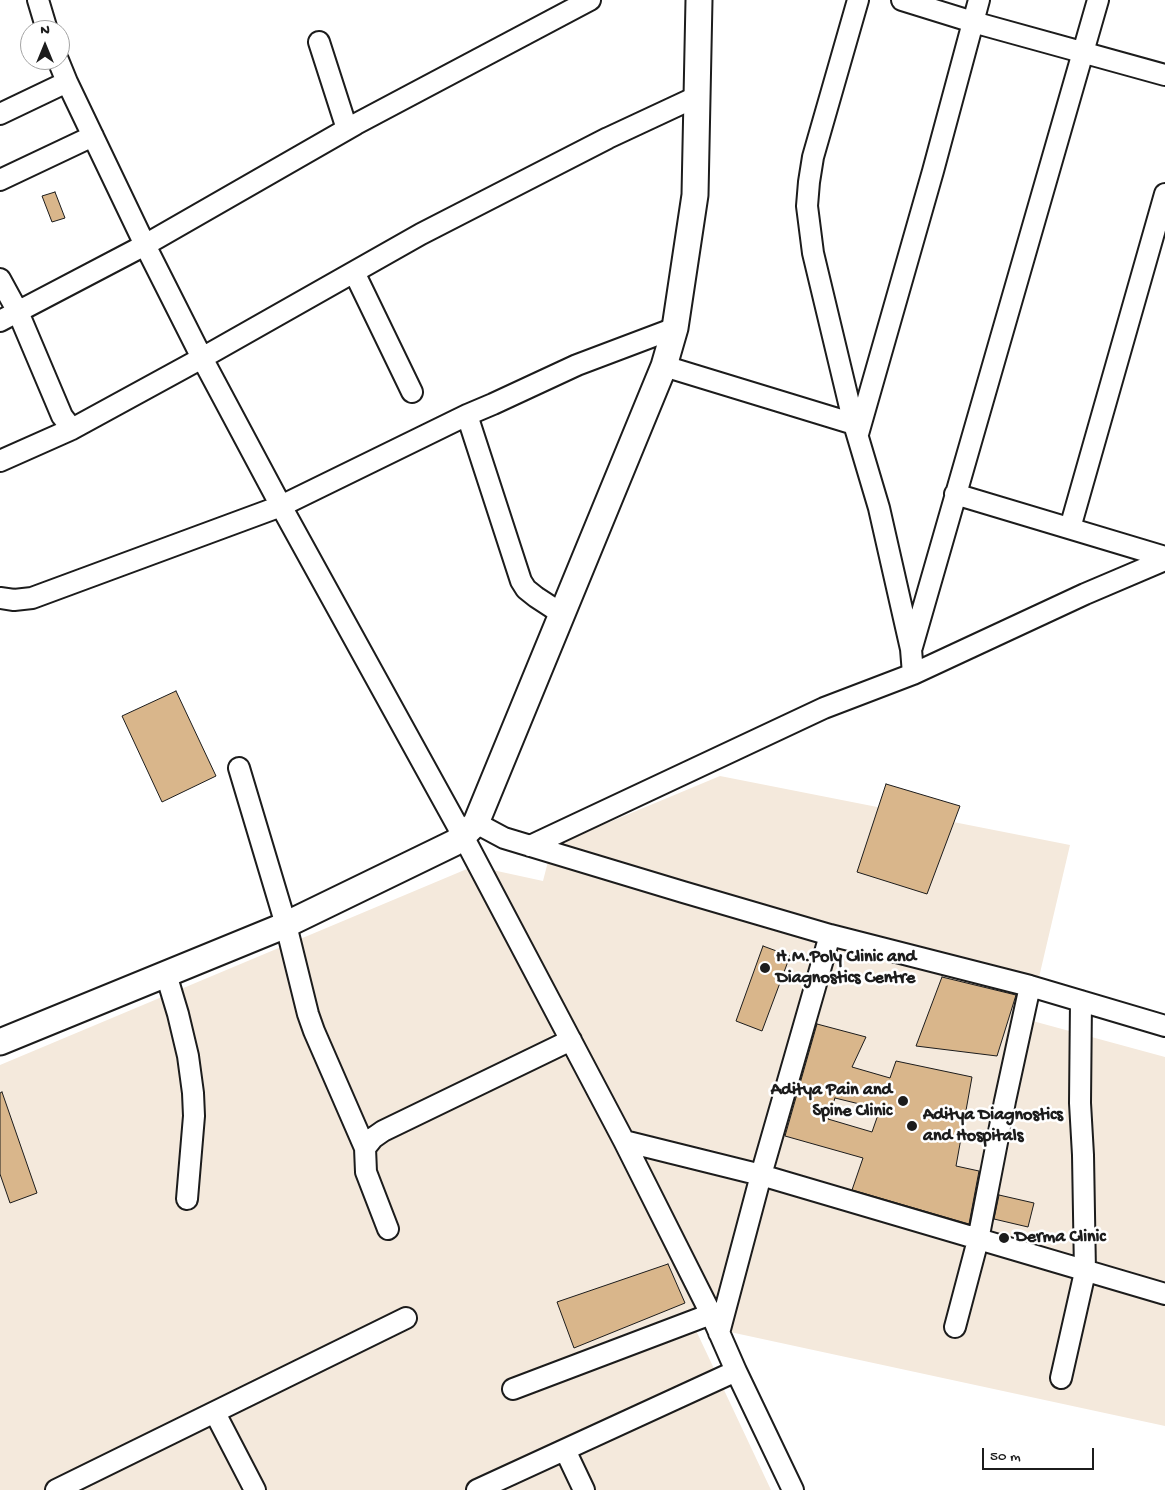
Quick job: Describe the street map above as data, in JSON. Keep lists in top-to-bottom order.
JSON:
{
  "places": [
    "H.M.Poly Clinic and Diagnostics Centre",
    "Aditya Pain and Spine Clinic",
    "Aditya Diagnostics and Hospitals",
    "Derma Clinic"
  ],
  "scale_bar": "50 m",
  "north": "top"
}
